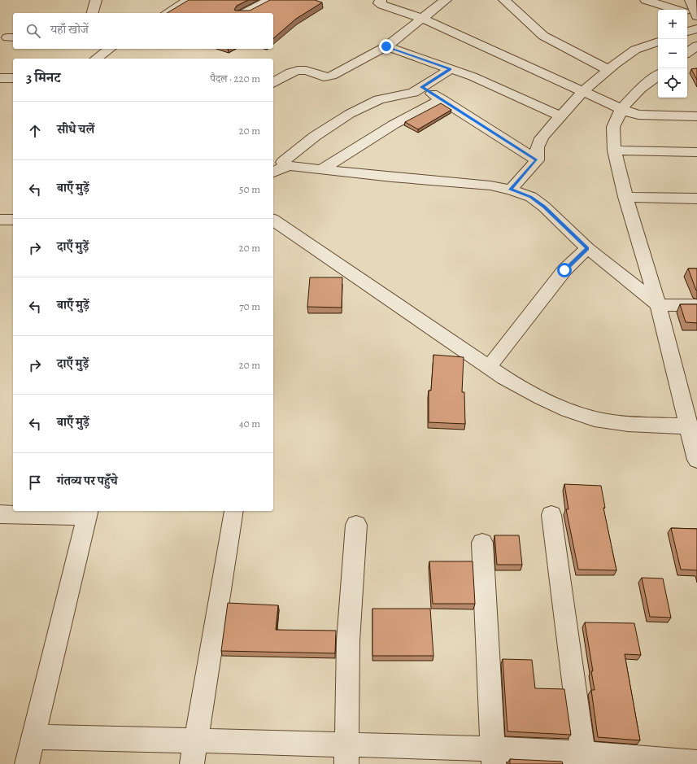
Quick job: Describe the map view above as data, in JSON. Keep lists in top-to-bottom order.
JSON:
{
  "page": {
    "map_buttons": ["+", "−"],
    "search": "यहाँ खोजें",
    "heading": ["3 मिनट", "पैदल · 220 m"],
    "list": [
      ["सीधे चलें", "20 m"],
      ["बाएँ मुड़ें", "50 m"],
      ["दाएँ मुड़ें", "20 m"],
      ["बाएँ मुड़ें", "70 m"],
      ["दाएँ मुड़ें", "20 m"],
      ["बाएँ मुड़ें", "40 m"],
      "गंतव्य पर पहुँचे"
    ]
  }
}
